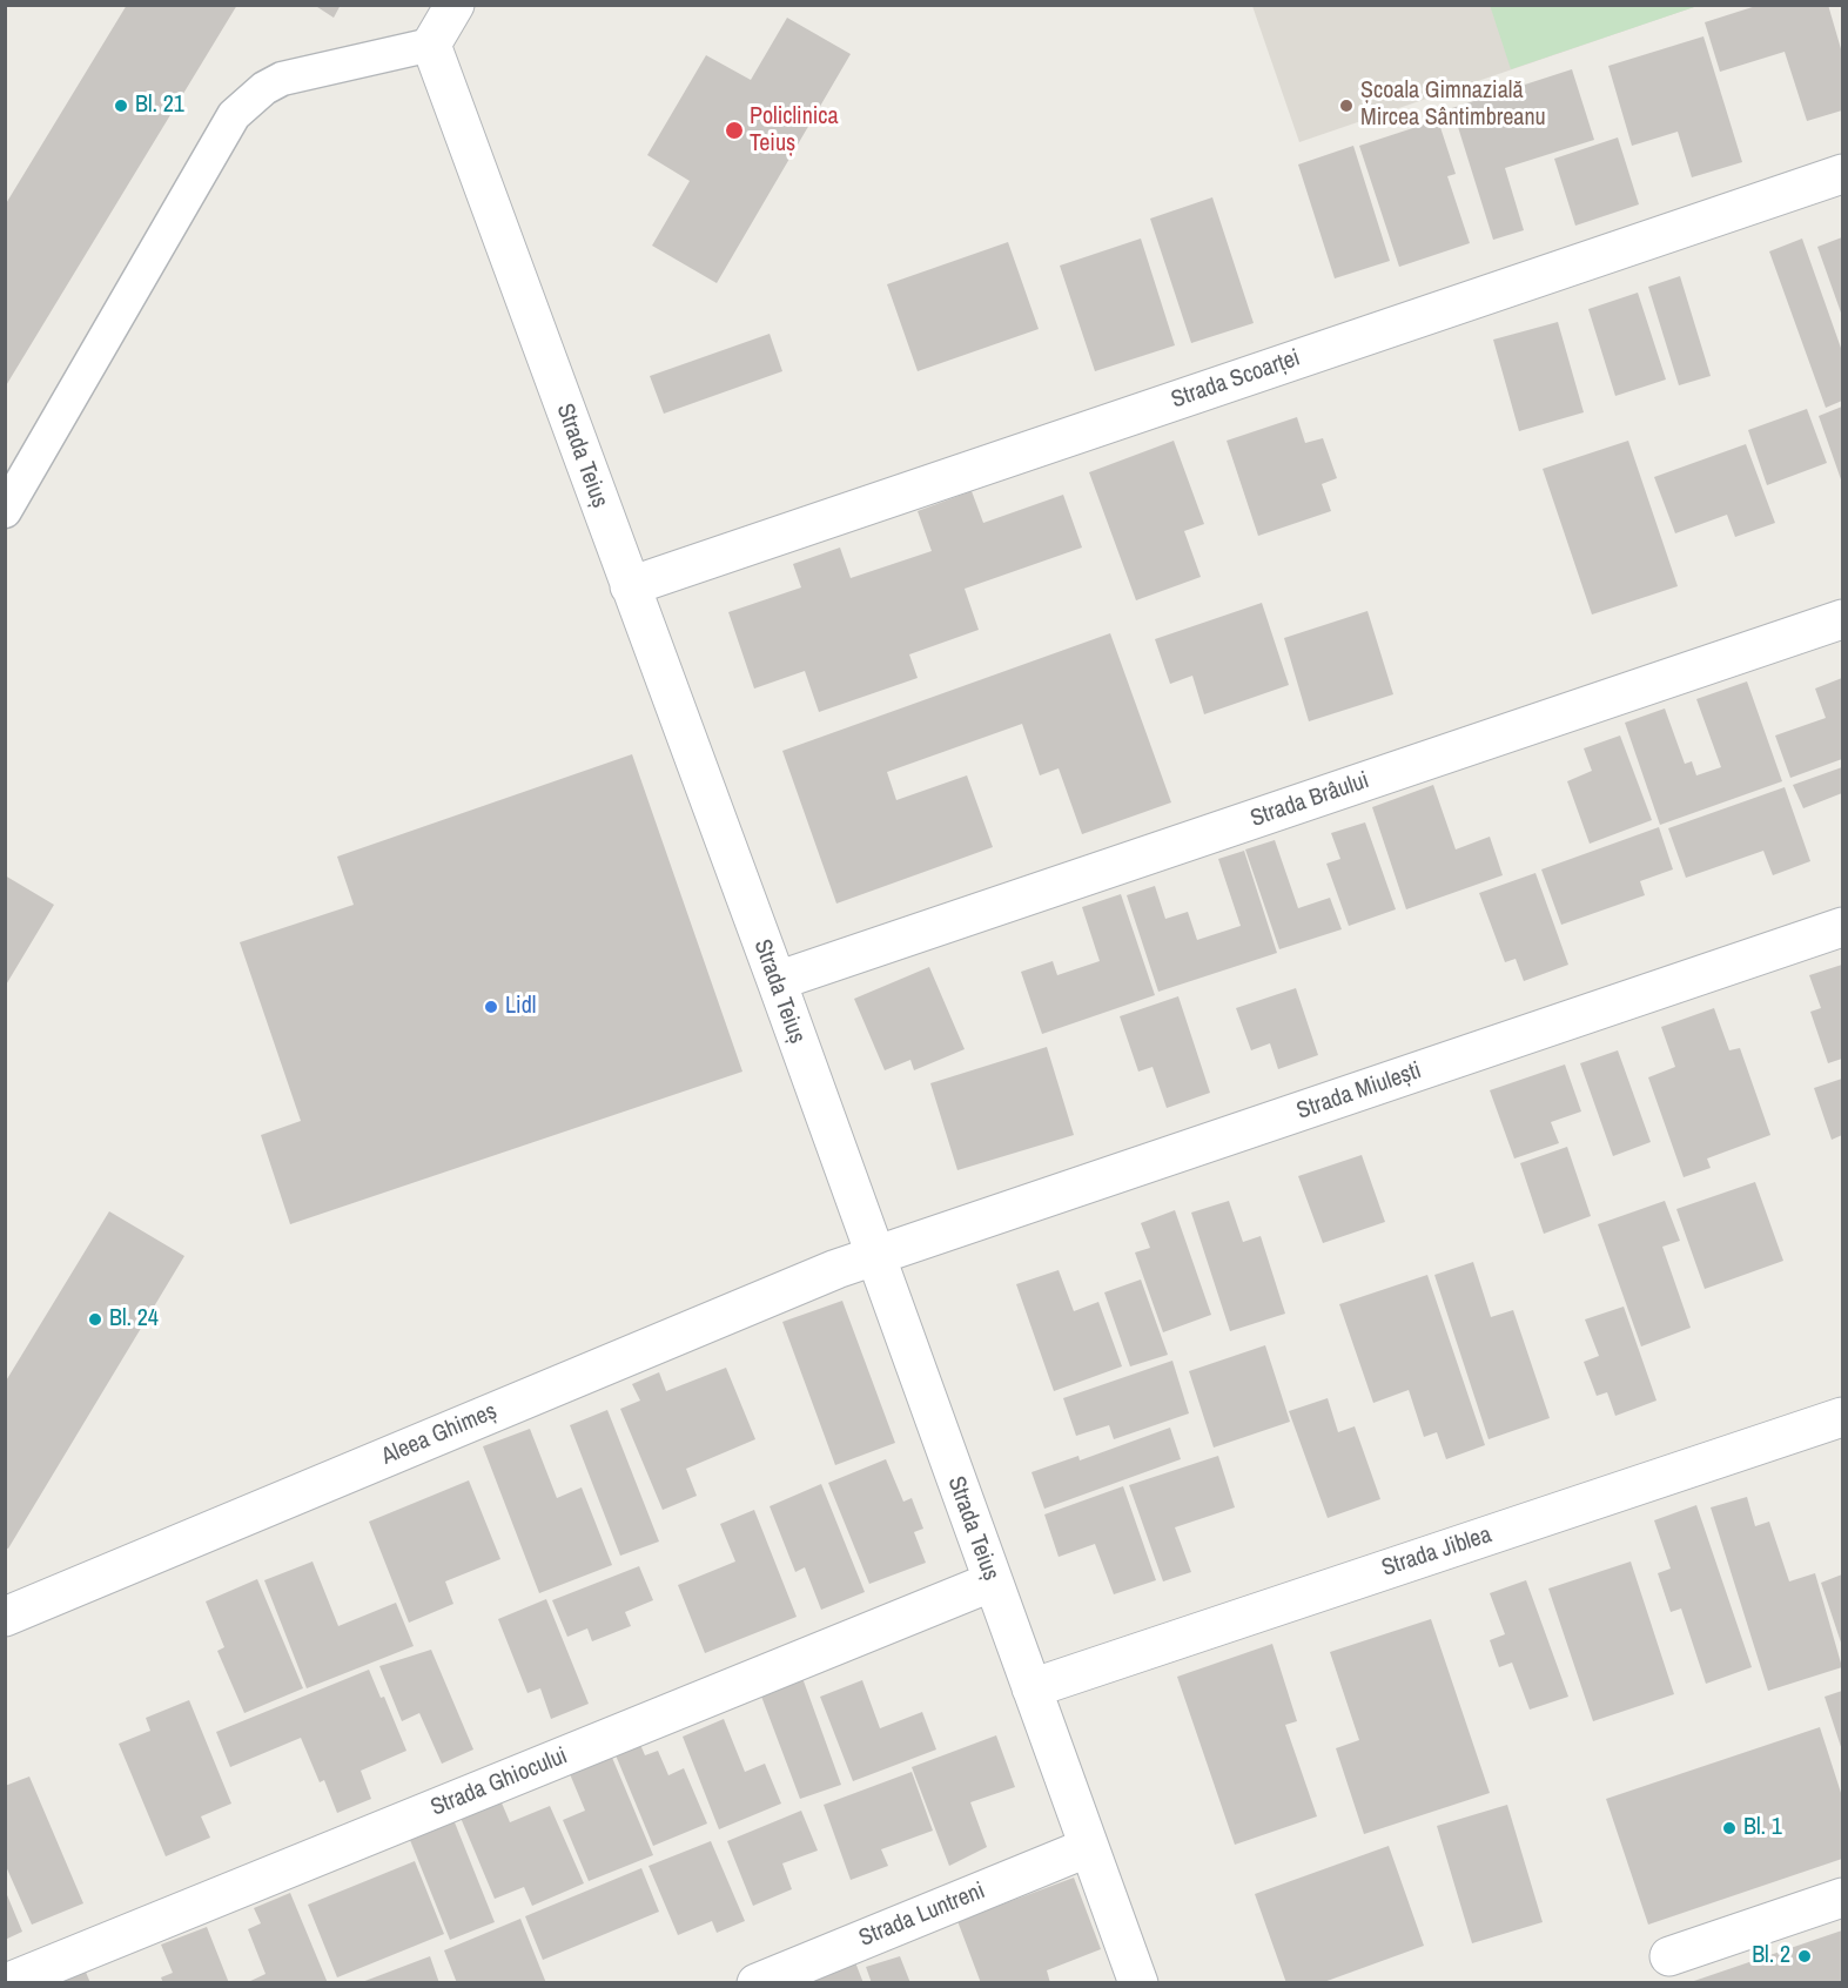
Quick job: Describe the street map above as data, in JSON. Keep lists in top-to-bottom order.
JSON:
{
  "streets": {
    "street": [
      "Strada Scoarței",
      "Strada Teiuș",
      "Strada Brâului",
      "Strada Miulești",
      "Aleea Ghimeș",
      "Strada Jiblea",
      "Strada Ghiocului",
      "Strada Luntreni"
    ]
  },
  "crossings": [
    ["Strada Scoarței", "Strada Teiuș"],
    ["Strada Teiuș", "Strada Brâului"],
    ["Strada Teiuș", "Strada Miulești"],
    ["Strada Teiuș", "Aleea Ghimeș"],
    ["Strada Teiuș", "Strada Jiblea"],
    ["Strada Teiuș", "Strada Ghiocului"],
    ["Strada Teiuș", "Strada Luntreni"],
    ["Strada Miulești", "Aleea Ghimeș"]
  ],
  "places": [
    "Bl. 21",
    "Școala Gimnazială Mircea Sântimbreanu",
    "Policlinica Teiuș",
    "Lidl",
    "Bl. 24",
    "Bl. 1",
    "Bl. 2"
  ]
}
